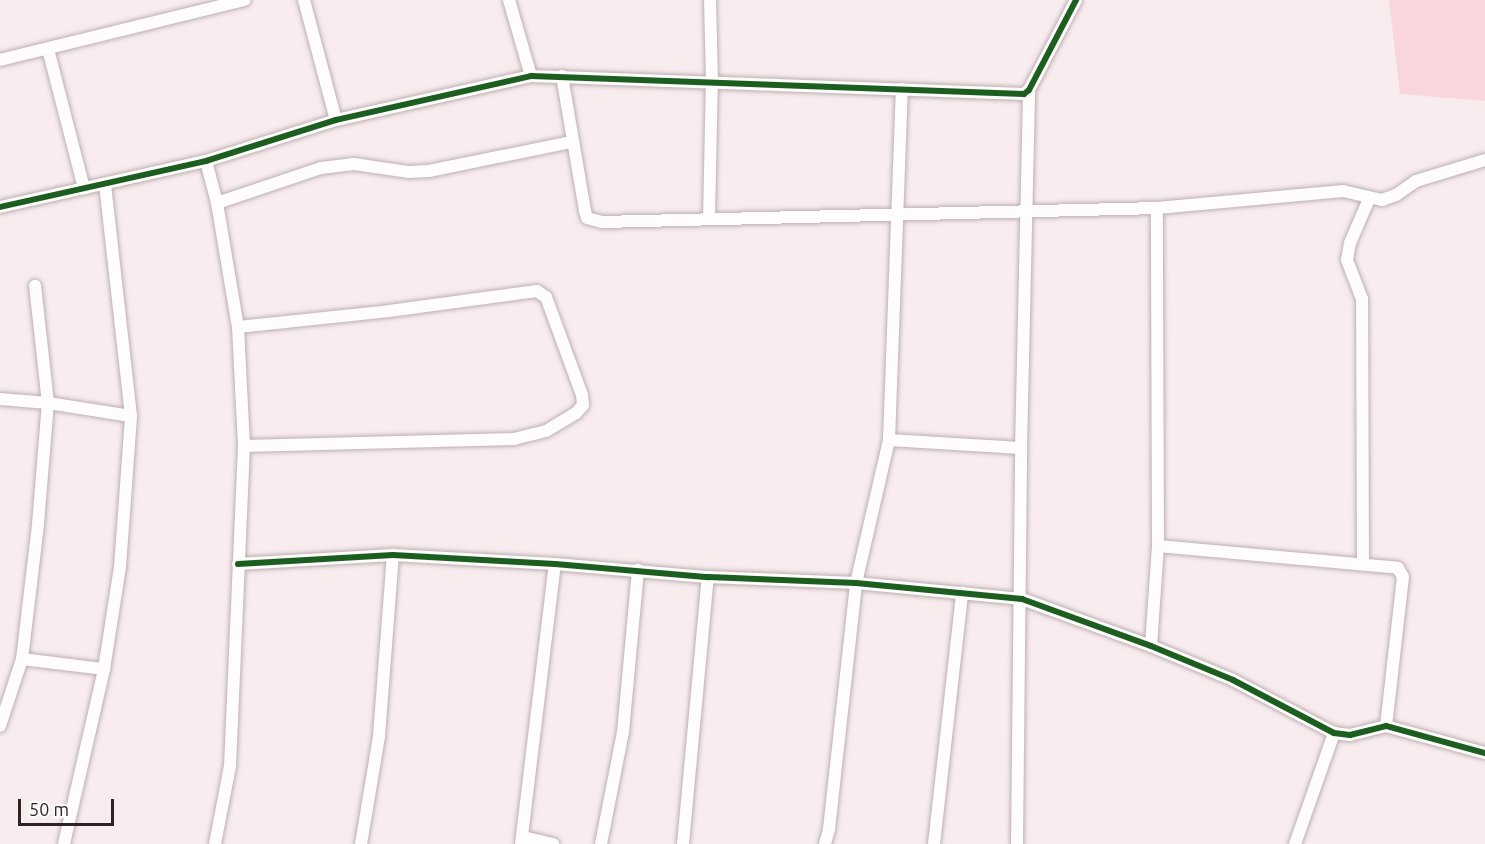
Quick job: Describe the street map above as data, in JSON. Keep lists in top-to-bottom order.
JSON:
{
  "scale_bar": "50 m"
}
